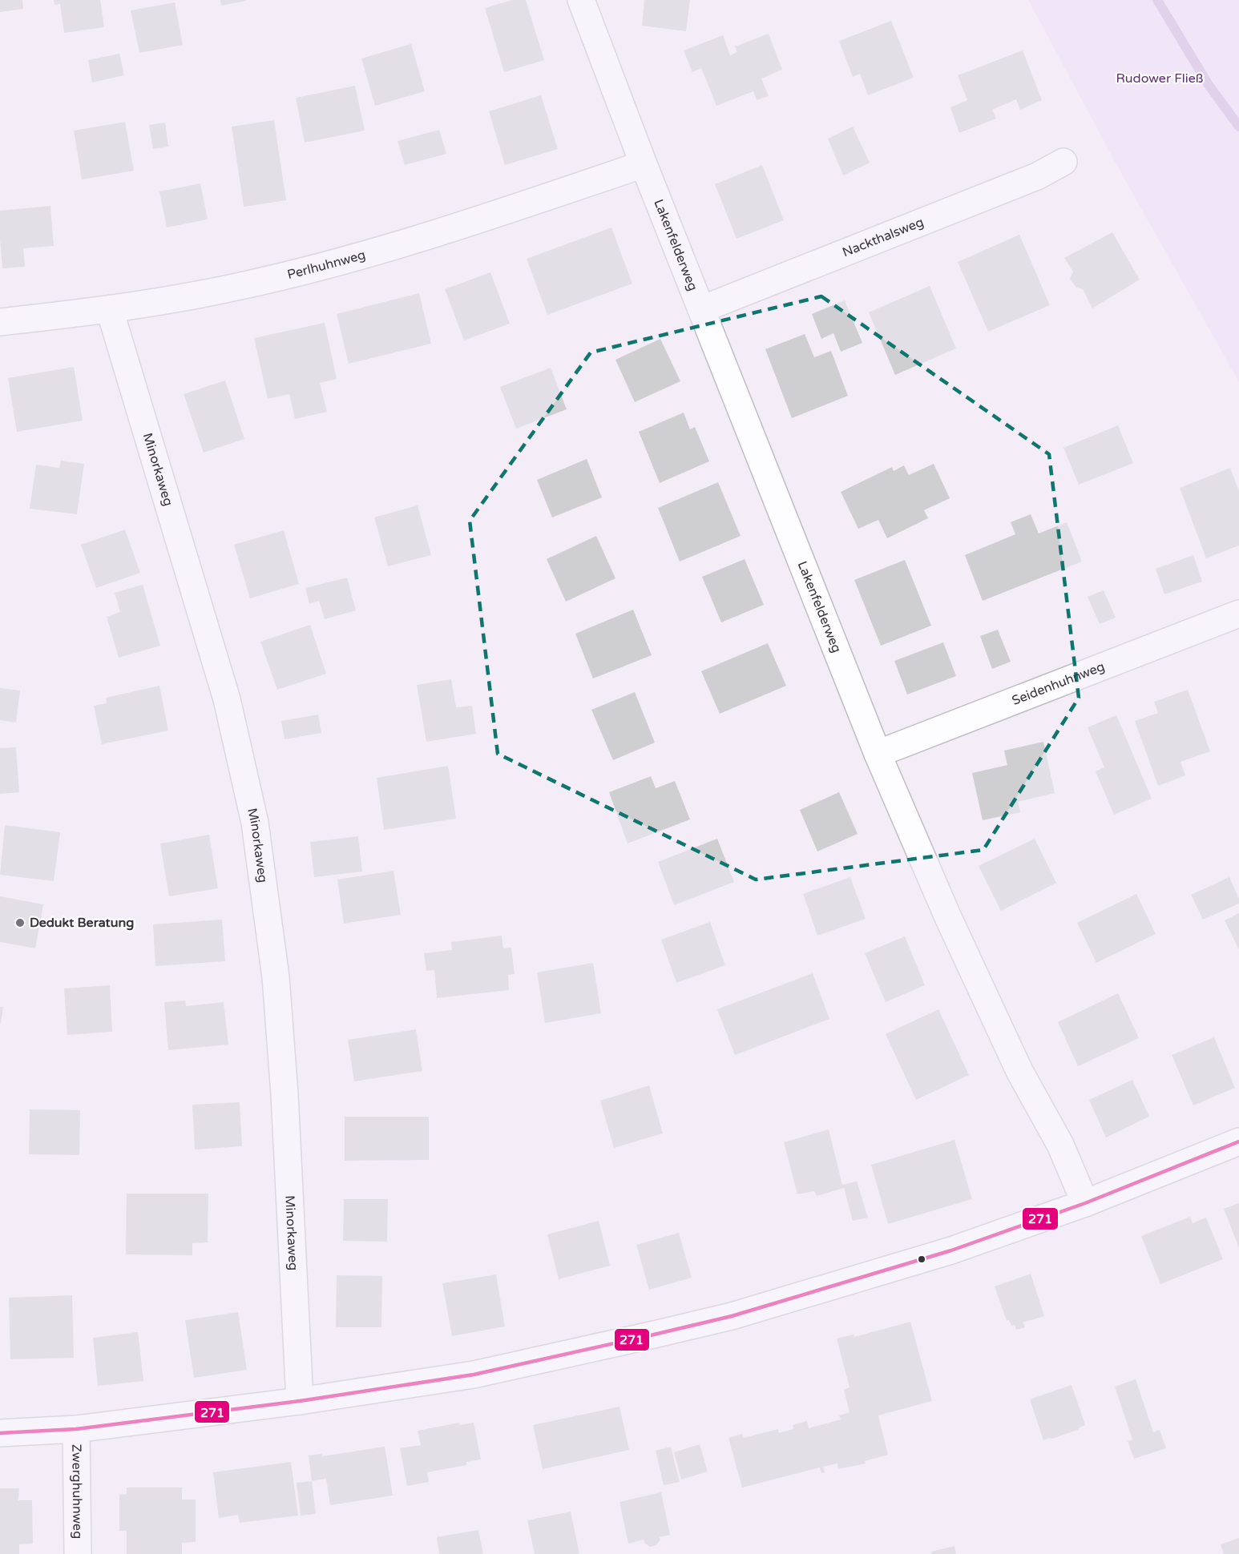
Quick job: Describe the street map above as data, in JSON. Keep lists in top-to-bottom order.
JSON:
{
  "streets": {
    "street": [
      "Nackthalsweg",
      "Lakenfelderweg",
      "Perlhuhnweg",
      "Minorkaweg",
      "Seidenhuhnweg",
      "Zwerghuhnweg"
    ]
  },
  "crossings": [
    ["Nackthalsweg", "Lakenfelderweg"],
    ["Lakenfelderweg", "Perlhuhnweg"],
    ["Lakenfelderweg", "Seidenhuhnweg"],
    ["Perlhuhnweg", "Minorkaweg"]
  ],
  "parks": ["Rudower Fließ"],
  "places": ["Dedukt Beratung"],
  "lines": ["transit line 271"]
}
